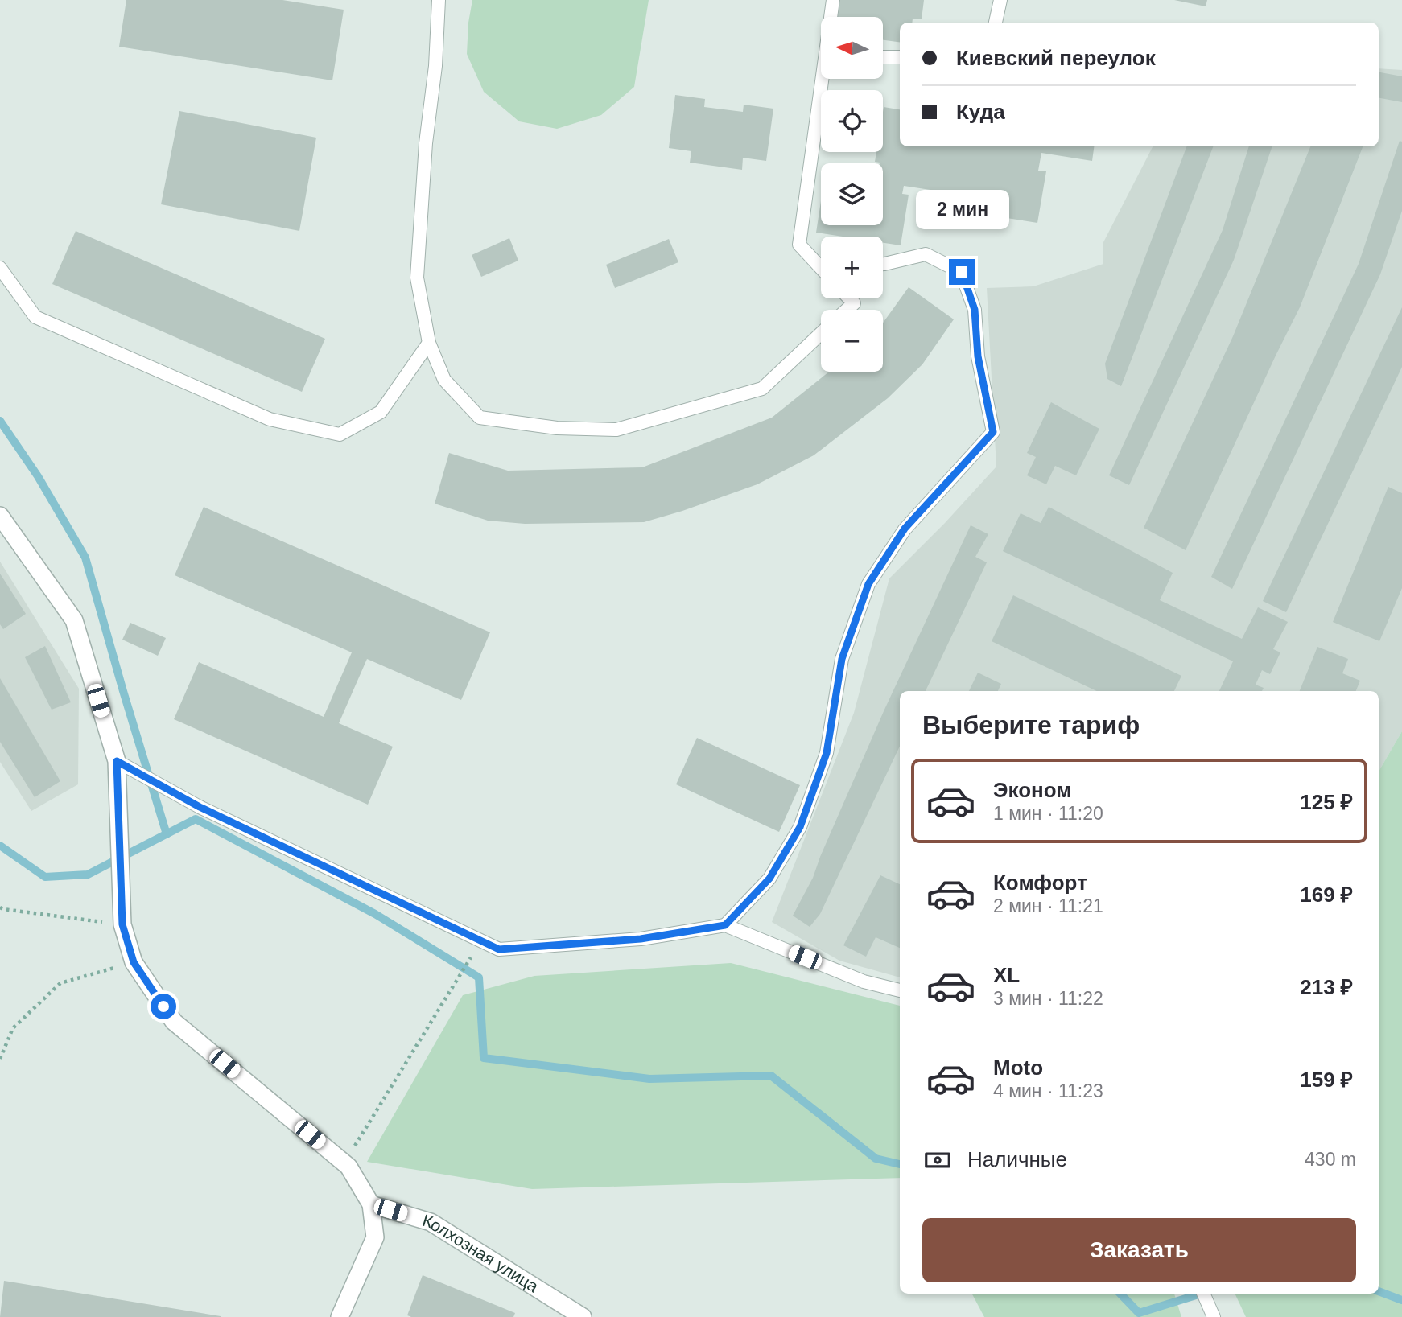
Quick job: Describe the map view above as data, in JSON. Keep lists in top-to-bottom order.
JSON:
{
  "streets": {
    "street": ["Колхозная улица"]
  },
  "north": "left",
  "page": {
    "map_buttons": ["+", "−"],
    "banner": ["Киевский переулок", "Куда"],
    "bubble": "2 мин",
    "heading": "Выберите тариф",
    "list": [
      {
        "name": "Эконом",
        "note": "1 мин · 11:20",
        "value": "125 ₽"
      },
      {
        "name": "Комфорт",
        "note": "2 мин · 11:21",
        "value": "169 ₽"
      },
      {
        "name": "XL",
        "note": "3 мин · 11:22",
        "value": "213 ₽"
      },
      {
        "name": "Moto",
        "note": "4 мин · 11:23",
        "value": "159 ₽"
      }
    ],
    "pay": ["Наличные", "430 m"],
    "buttons": "Заказать"
  }
}
